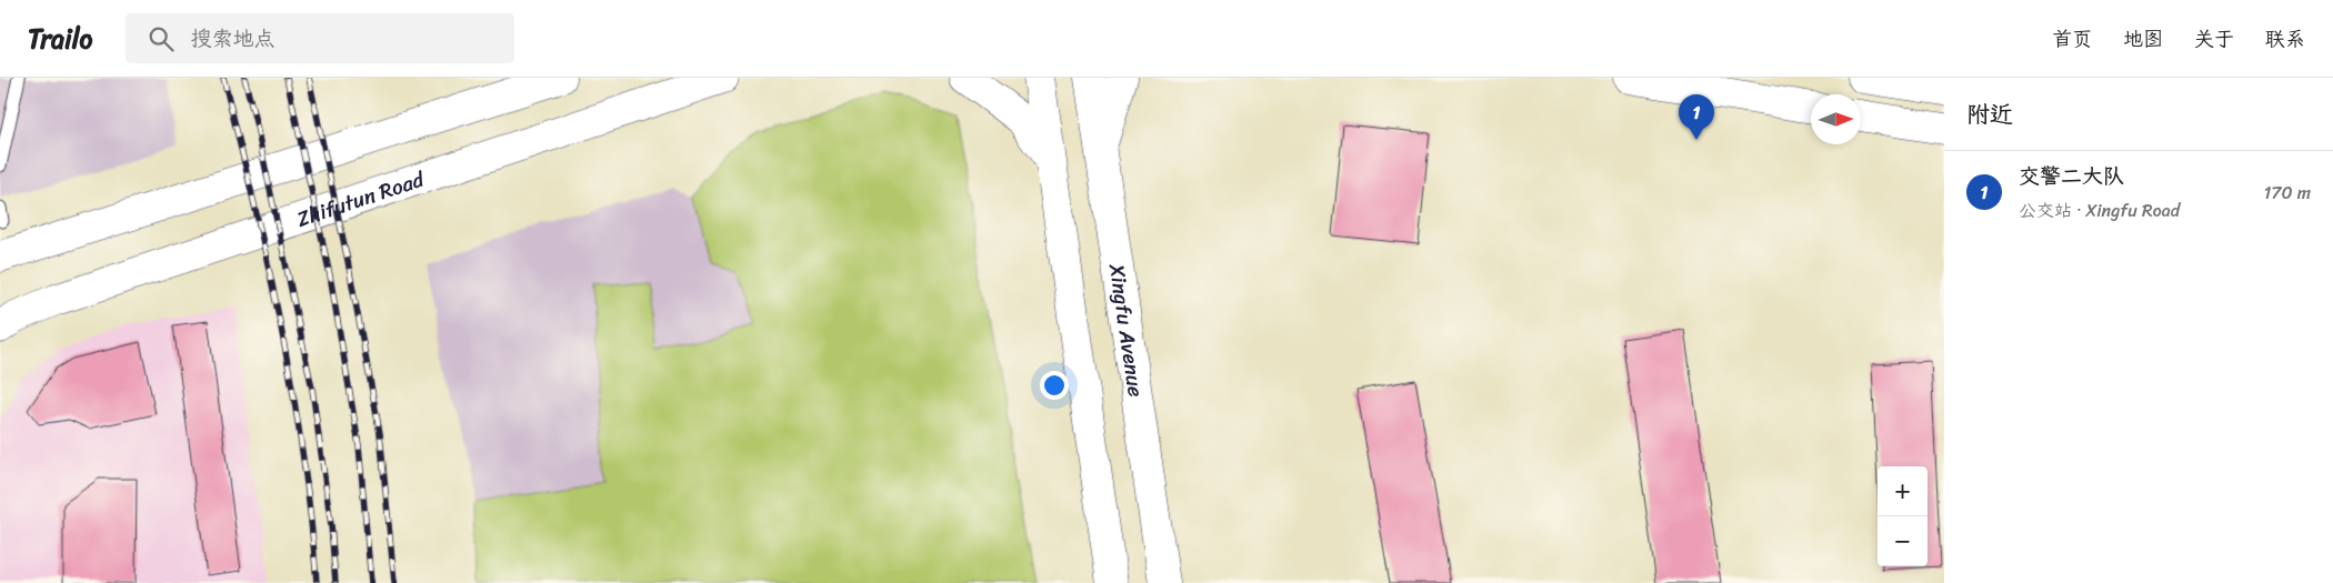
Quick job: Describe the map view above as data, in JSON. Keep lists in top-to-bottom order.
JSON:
{
  "streets": {
    "main road": ["Zhifutun Road", "Xingfu Avenue"]
  },
  "north": "right",
  "page": {
    "header": "Trailo",
    "search": "搜索地点",
    "nav": [
      "首页",
      "地图",
      "关于",
      "联系"
    ],
    "heading": "附近",
    "pins": "1",
    "list": [
      {
        "mark": "1",
        "name": "交警二大队",
        "note": "公交站 · Xingfu Road",
        "value": "170 m"
      }
    ],
    "map_buttons": ["+", "−"]
  }
}
